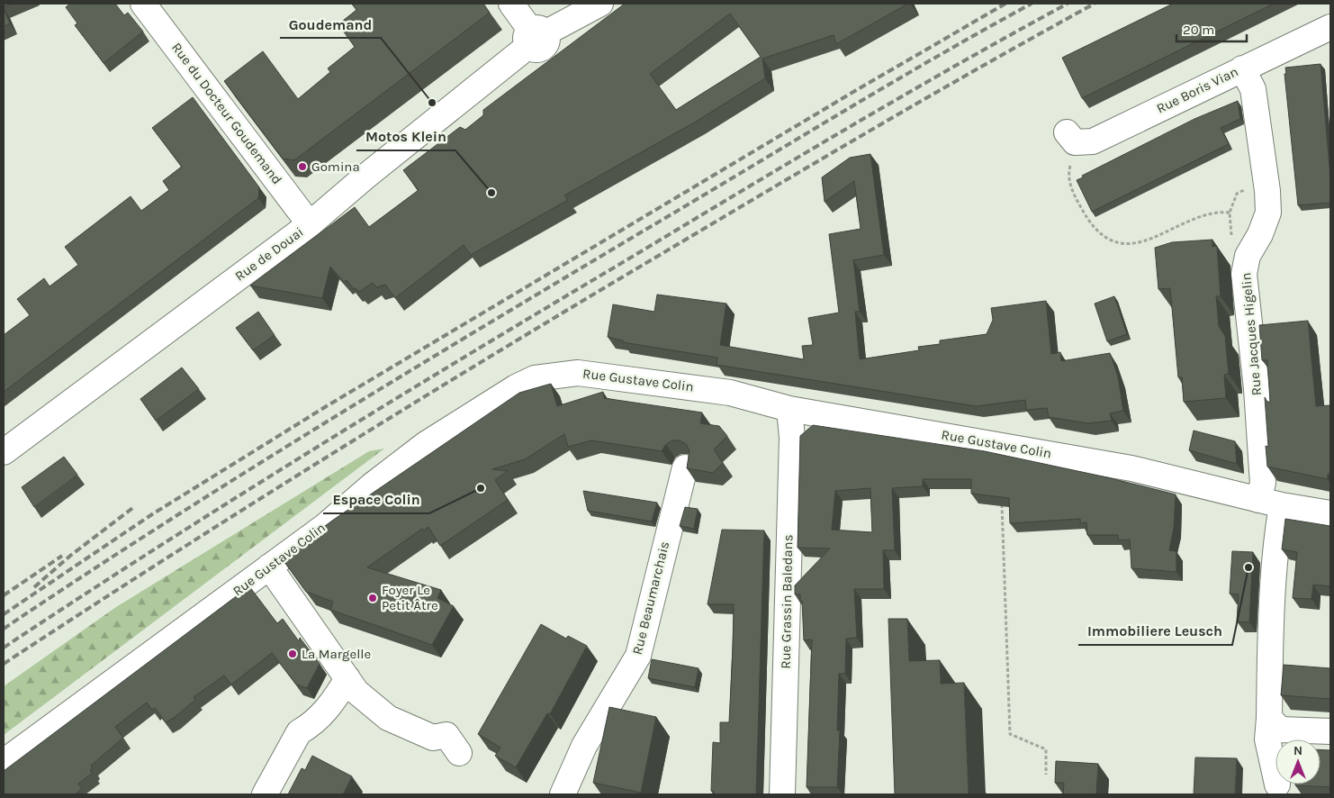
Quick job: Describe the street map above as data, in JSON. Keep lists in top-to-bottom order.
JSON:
{
  "streets": {
    "street": [
      "Rue Boris Vian",
      "Rue du Docteur Goudemand",
      "Rue de Douai",
      "Rue Jacques Higelin",
      "Rue Gustave Colin",
      "Rue Beaumarchais",
      "Rue Grassin Baledans"
    ]
  },
  "crossings": [
    ["Rue Boris Vian", "Rue Jacques Higelin"],
    ["Rue du Docteur Goudemand", "Rue de Douai"],
    ["Rue Jacques Higelin", "Rue Gustave Colin"],
    ["Rue Gustave Colin", "Rue Grassin Baledans"]
  ],
  "places": [
    "Goudemand",
    "Gomina",
    "Motos Klein",
    "Espace Colin",
    "Immobiliere Leusch",
    "Foyer Le Petit Âtre",
    "La Margelle"
  ],
  "scale_bar": "20 m",
  "north": "top"
}
